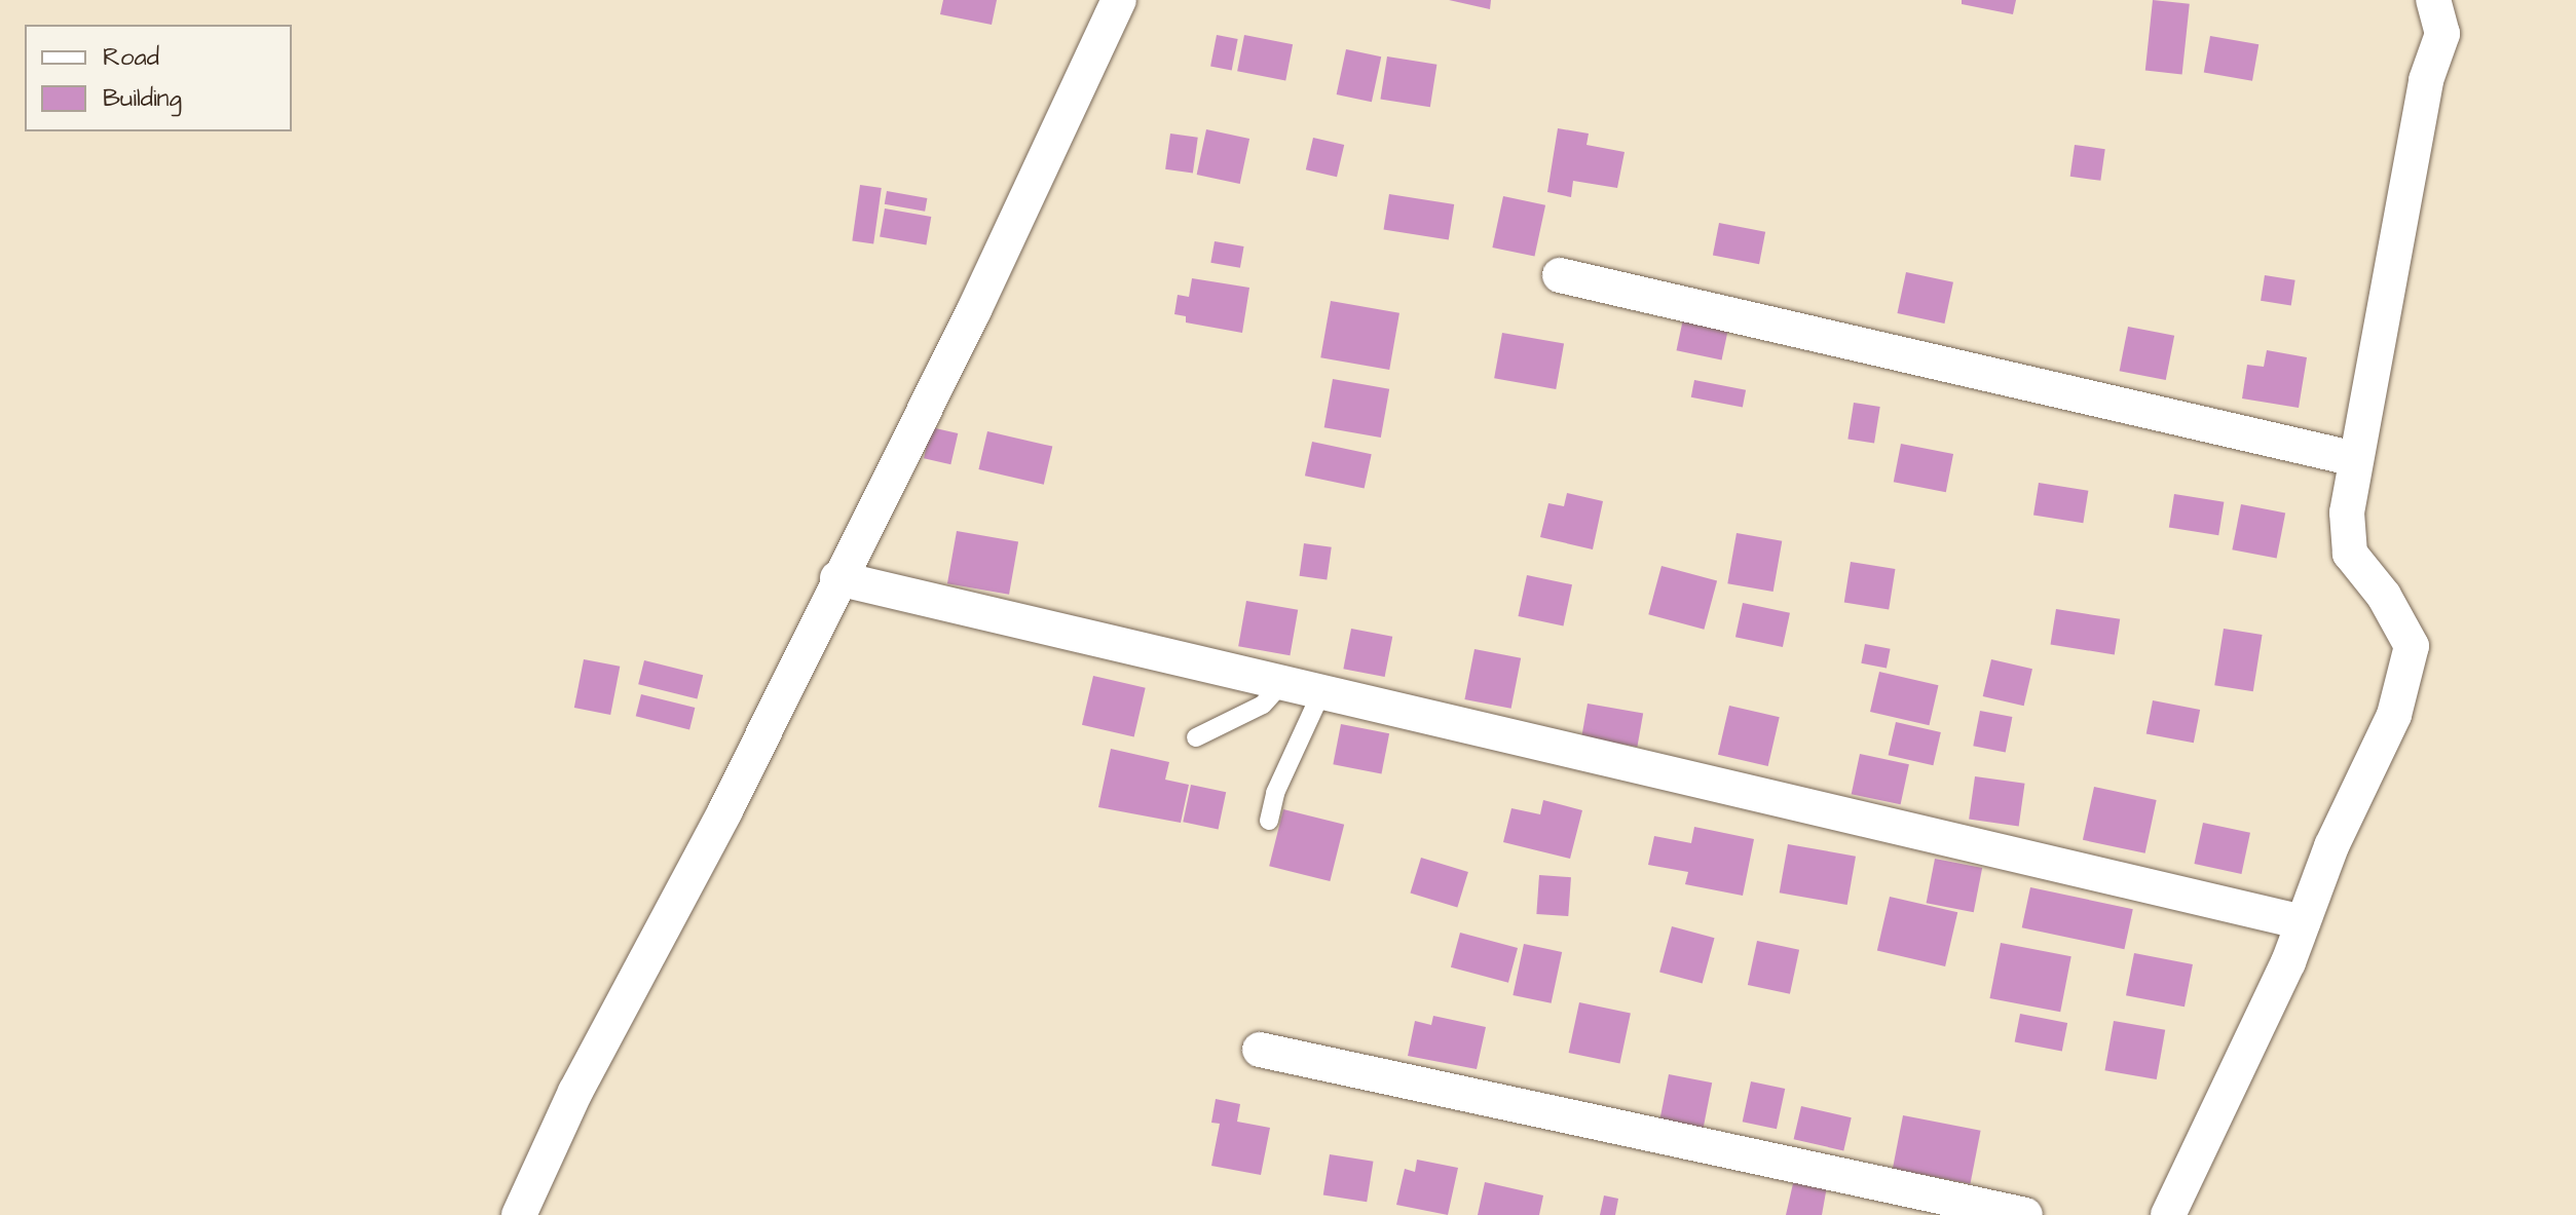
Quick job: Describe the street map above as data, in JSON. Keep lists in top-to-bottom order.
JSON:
{
  "legend": ["Road", "Building"]
}
